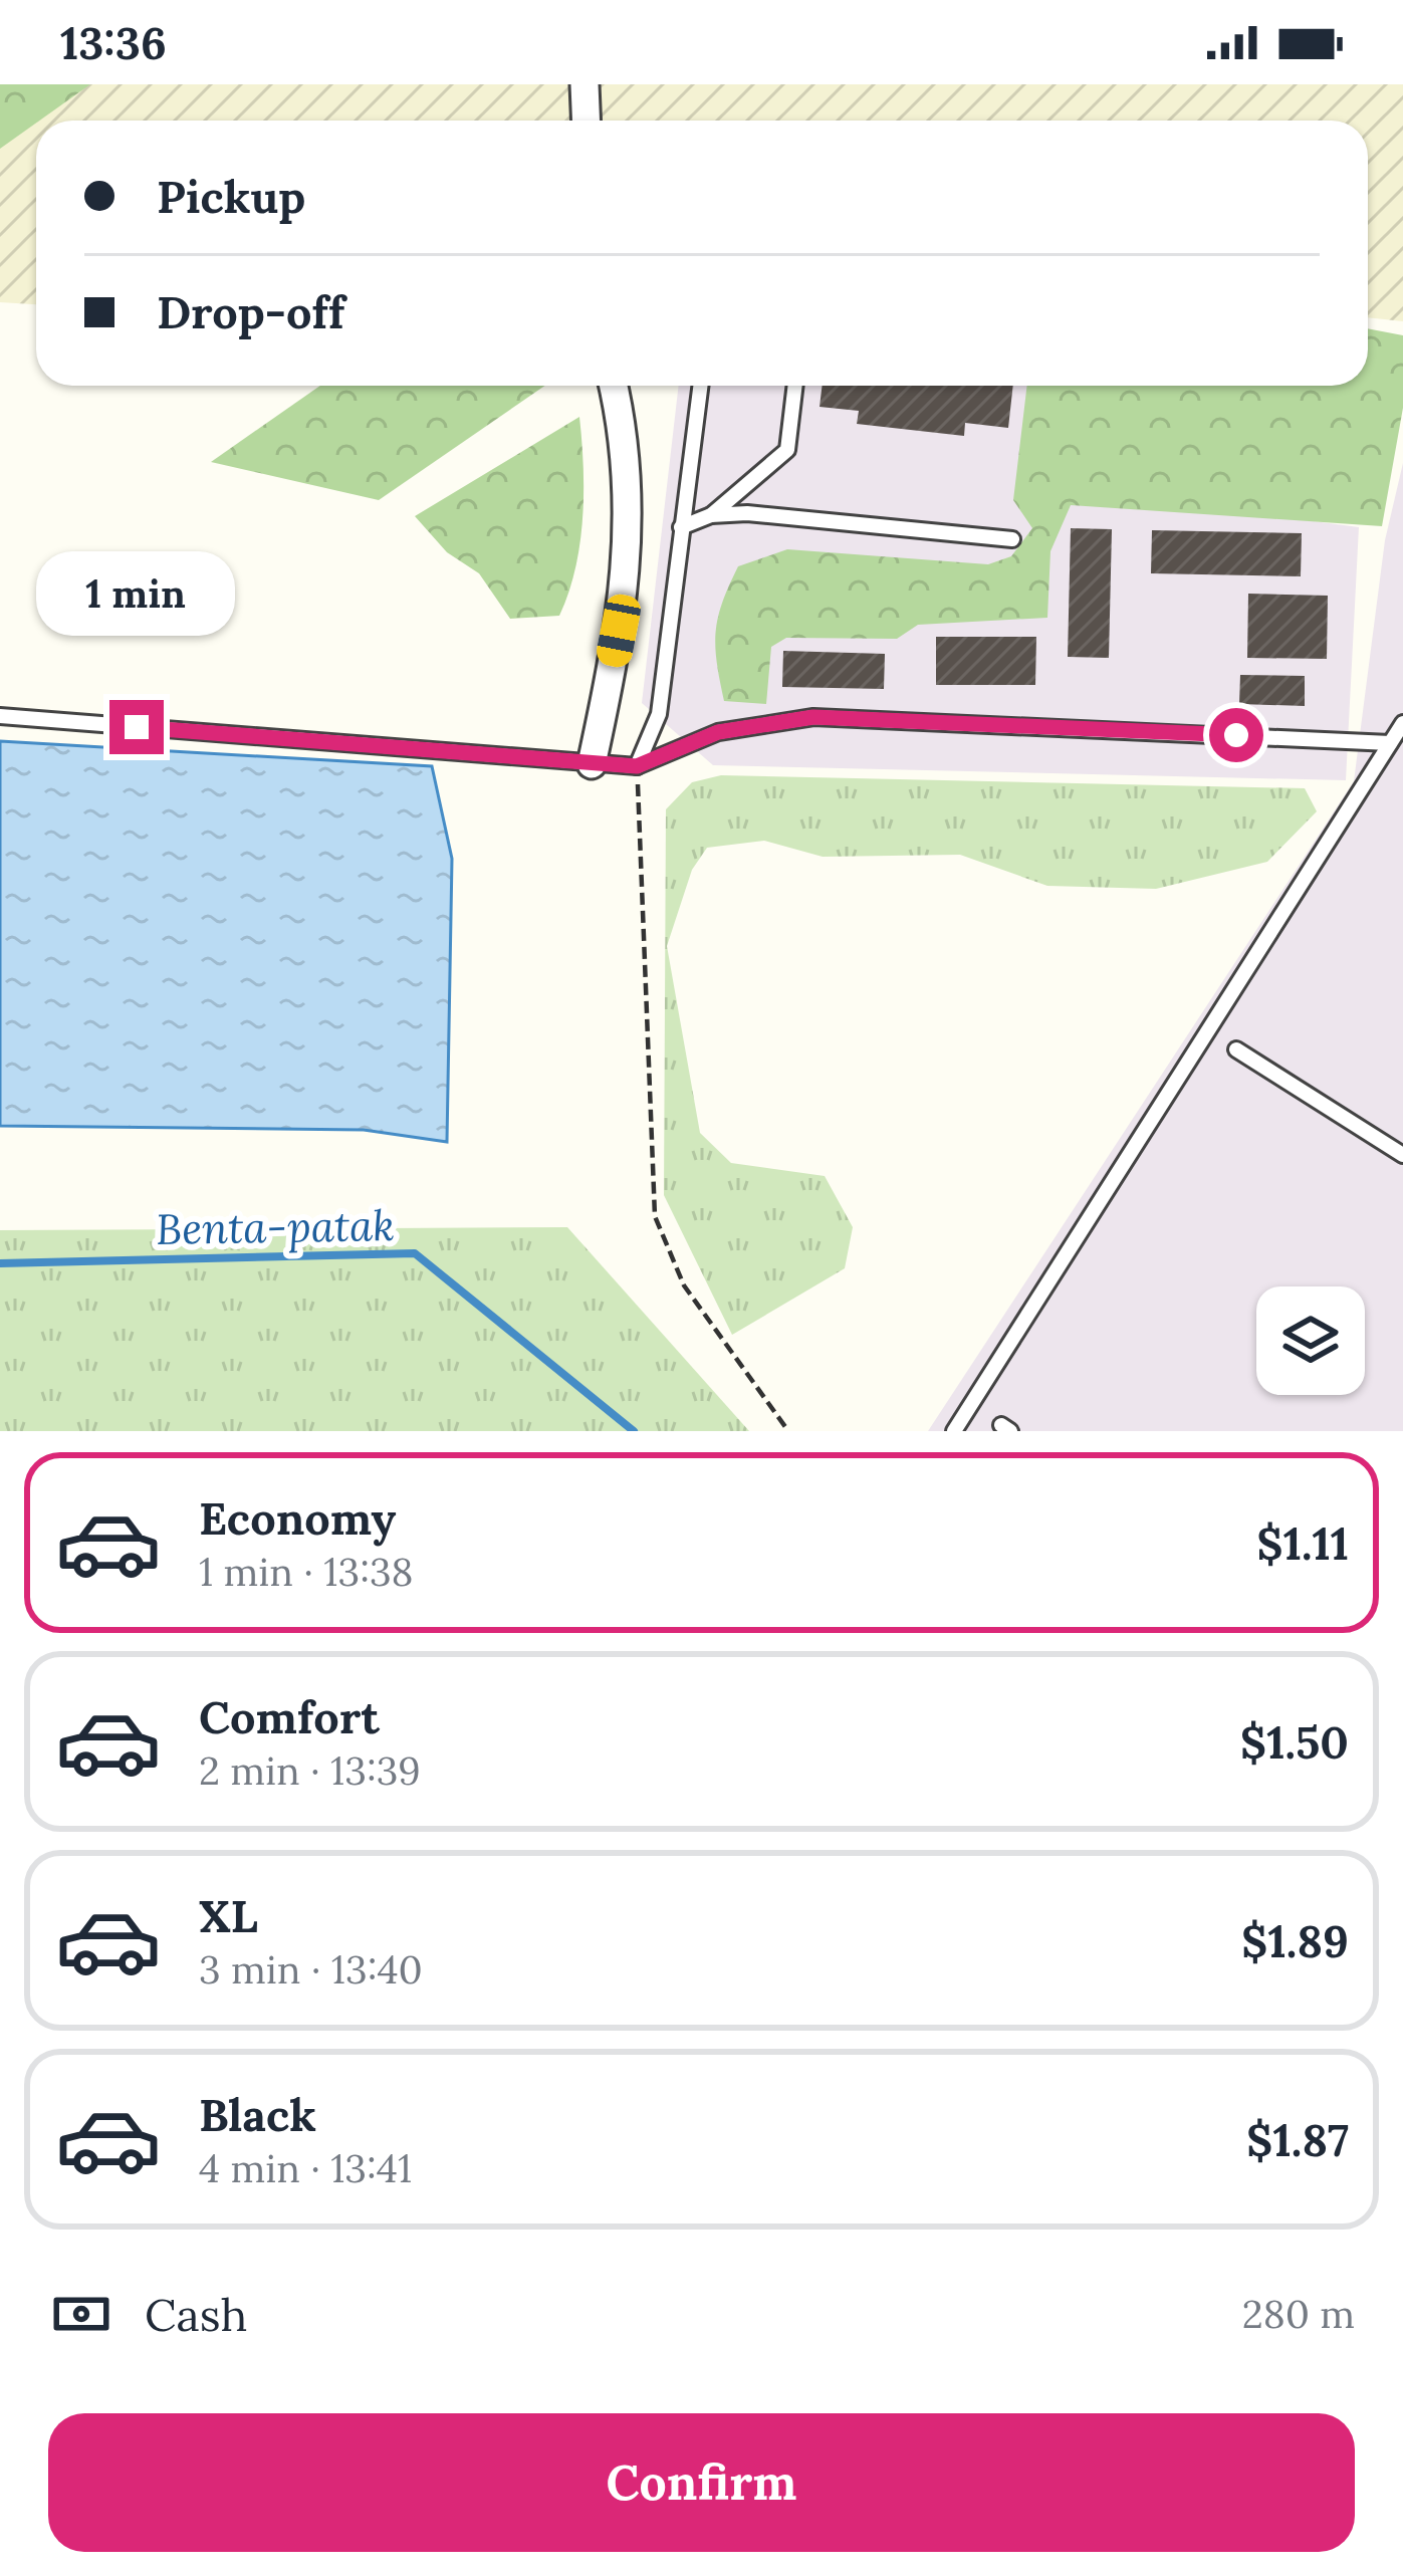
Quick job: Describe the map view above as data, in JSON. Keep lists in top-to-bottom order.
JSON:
{
  "water": ["Benta-patak"],
  "page": {
    "status": "13:36",
    "banner": ["Pickup", "Drop-off"],
    "bubble": "1 min",
    "list": [
      {
        "name": "Economy",
        "note": "1 min · 13:38",
        "value": "$1.11"
      },
      {
        "name": "Comfort",
        "note": "2 min · 13:39",
        "value": "$1.50"
      },
      {
        "name": "XL",
        "note": "3 min · 13:40",
        "value": "$1.89"
      },
      {
        "name": "Black",
        "note": "4 min · 13:41",
        "value": "$1.87"
      }
    ],
    "pay": ["Cash", "280 m"],
    "buttons": "Confirm"
  }
}
